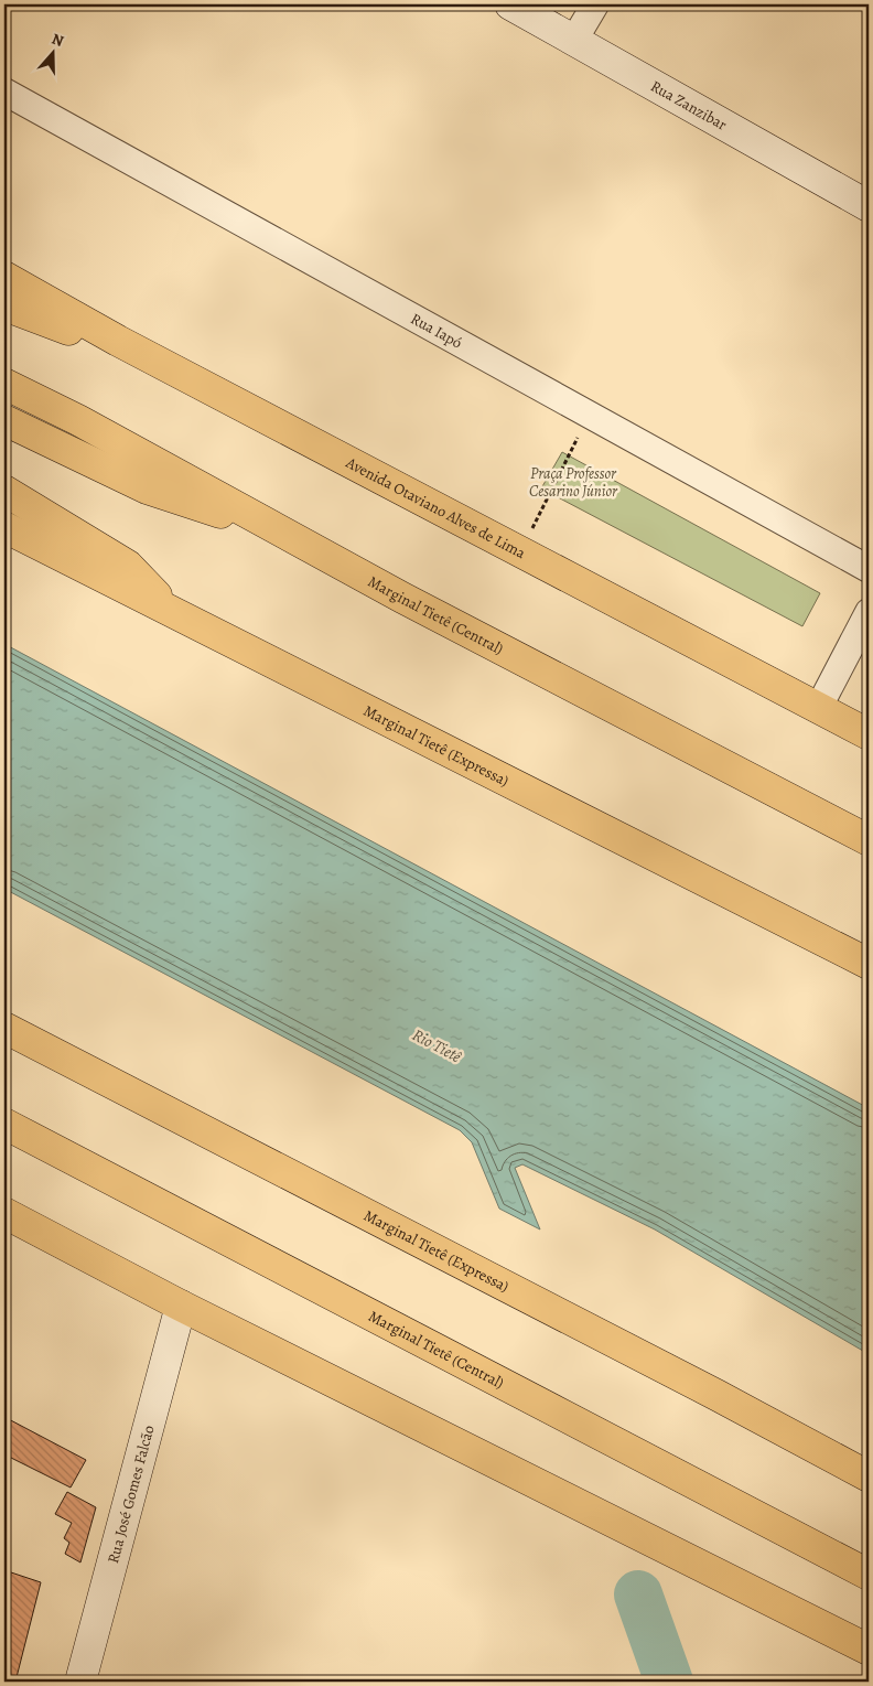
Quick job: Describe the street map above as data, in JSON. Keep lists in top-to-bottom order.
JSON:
{
  "streets": {
    "highway": ["Avenida Otaviano Alves de Lima", "Marginal Tietê (Central)", "Marginal Tietê (Expressa)"],
    "street": ["Rua Zanzibar", "Rua Iapó", "Rua José Gomes Falcão"]
  },
  "water": ["Rio Tietê"],
  "parks": ["Praça Professor Cesarino Júnior"],
  "north": "top"
}
